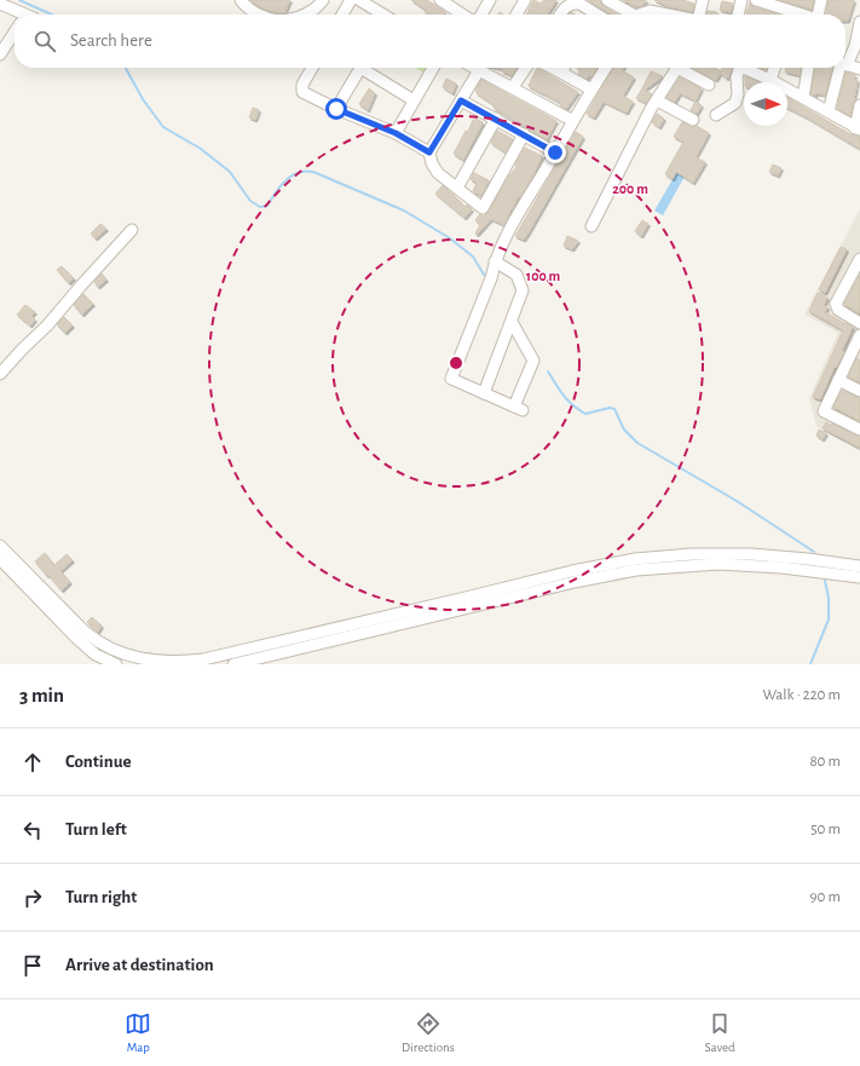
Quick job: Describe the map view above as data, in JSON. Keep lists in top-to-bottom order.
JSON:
{
  "north": "right",
  "page": {
    "search": "Search here",
    "heading": ["3 min", "Walk · 220 m"],
    "list": [
      ["Continue", "80 m"],
      ["Turn left", "50 m"],
      ["Turn right", "90 m"],
      "Arrive at destination"
    ],
    "nav": ["Map", "Directions", "Saved"]
  },
  "rings": ["200 m", "100 m"]
}
